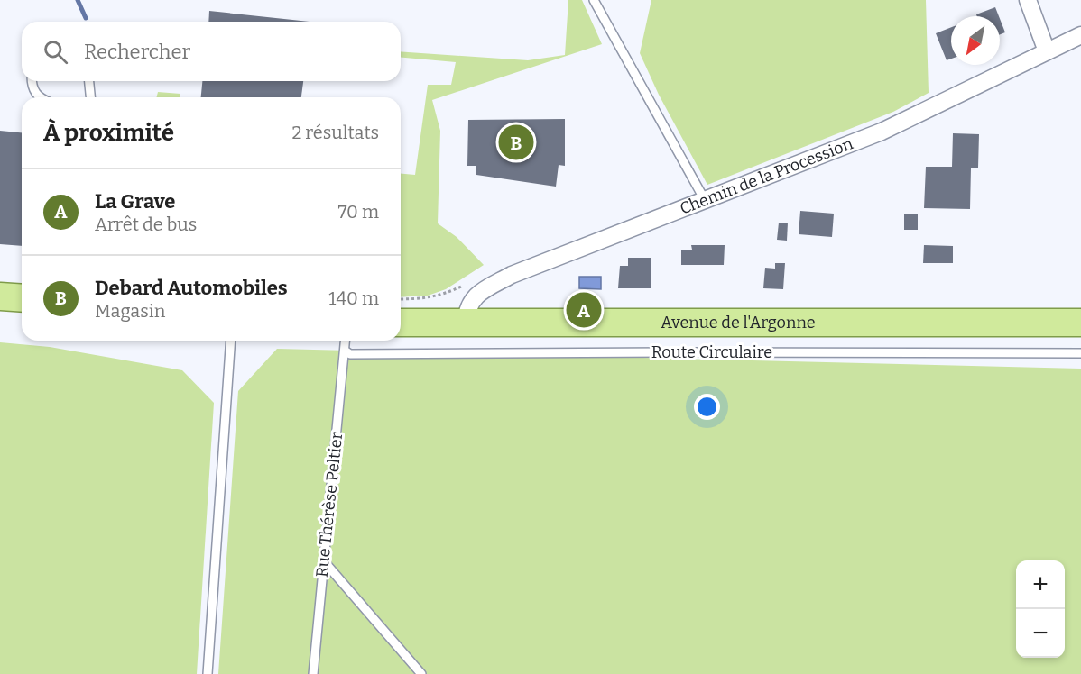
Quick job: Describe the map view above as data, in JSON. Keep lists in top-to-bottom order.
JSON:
{
  "streets": {
    "main road": ["Avenue de l'Argonne"],
    "street": ["Chemin de la Procession"],
    "lane": ["Route Circulaire", "Rue Thérèse Peltier"]
  },
  "crossings": [
    ["Chemin de la Procession", "Avenue de l'Argonne"],
    ["Route Circulaire", "Rue Thérèse Peltier"]
  ],
  "north": "bottom left",
  "page": {
    "search": "Rechercher",
    "heading": ["À proximité", "2 résultats"],
    "pins": ["B", "A"],
    "list": [
      {
        "mark": "A",
        "name": "La Grave",
        "note": "Arrêt de bus",
        "value": "70 m"
      },
      {
        "mark": "B",
        "name": "Debard Automobiles",
        "note": "Magasin",
        "value": "140 m"
      }
    ],
    "map_buttons": ["+", "−"]
  }
}
